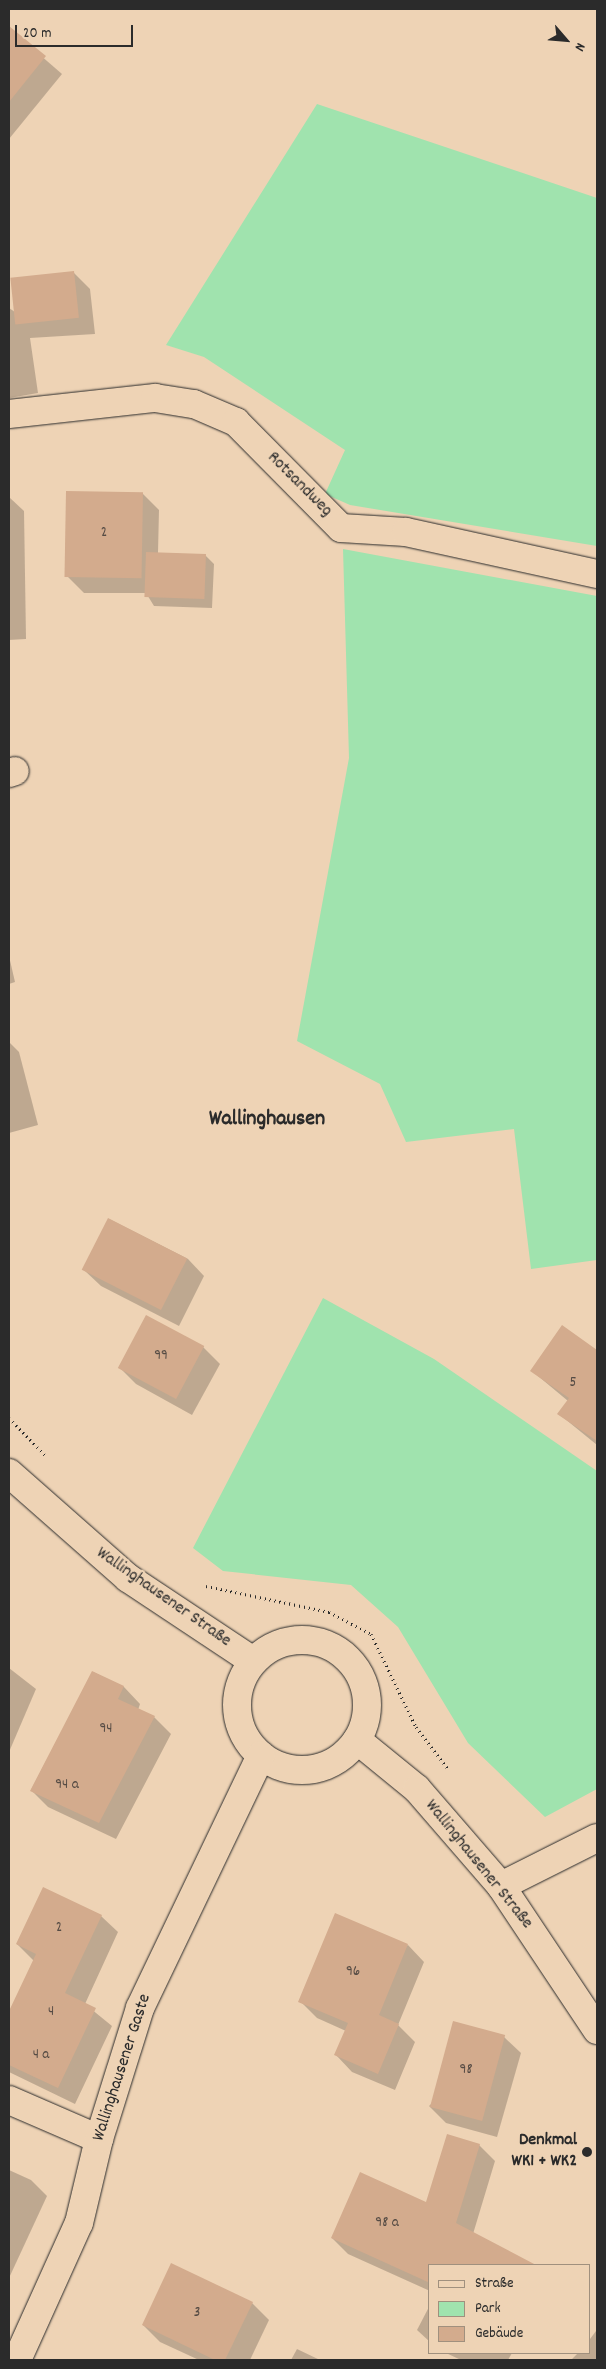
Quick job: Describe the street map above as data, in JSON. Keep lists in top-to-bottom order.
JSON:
{
  "streets": {
    "street": ["Rotsandweg", "Wallinghausener Straße", "Wallinghausener Gaste"]
  },
  "crossings": [
    ["Wallinghausener Straße", "Wallinghausener Gaste"]
  ],
  "districts": ["Wallinghausen"],
  "places": ["Denkmal WK1 + WK2"],
  "house_numbers": [
    "2",
    "99",
    "5",
    "94",
    "94 a",
    "2",
    "96",
    "4",
    "4 a",
    "98",
    "98 a",
    "3"
  ],
  "legend": ["Straße", "Park", "Gebäude"],
  "scale_bar": "20 m",
  "north": "bottom right"
}
